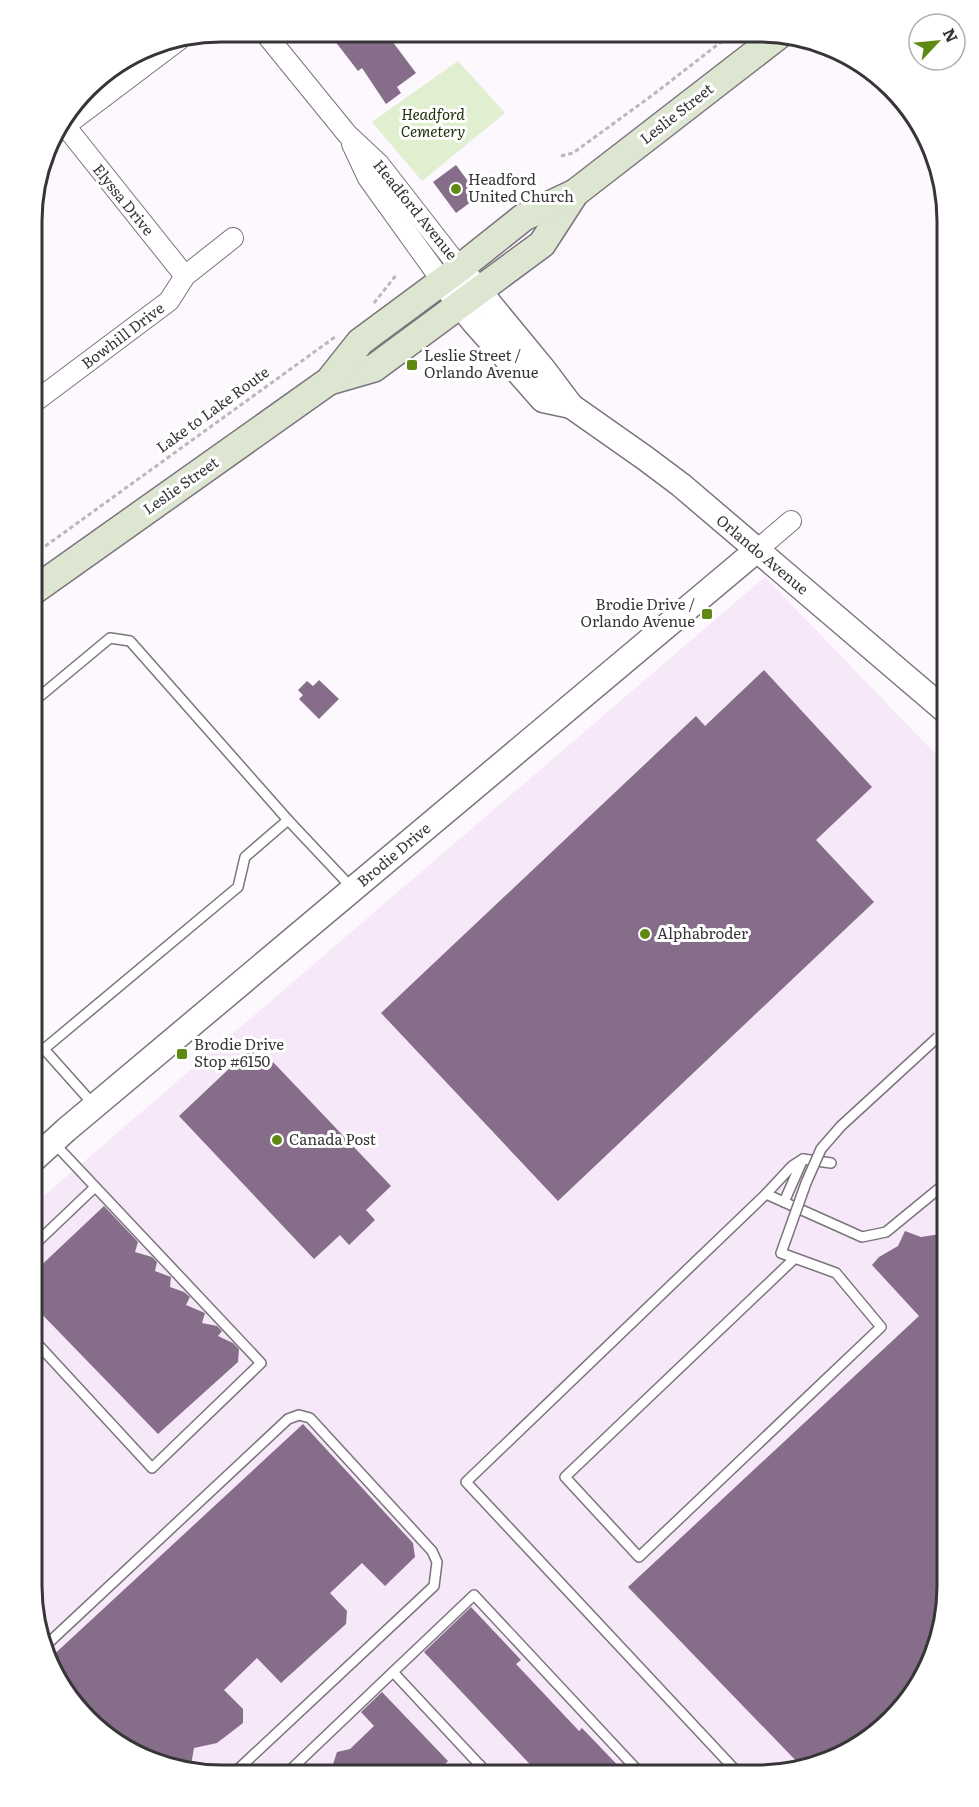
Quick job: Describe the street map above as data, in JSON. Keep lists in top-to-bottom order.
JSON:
{
  "streets": {
    "main road": ["Leslie Street"],
    "street": [
      "Elyssa Drive",
      "Headford Avenue",
      "Bowhill Drive",
      "Orlando Avenue",
      "Brodie Drive"
    ],
    "path": ["Lake to Lake Route"]
  },
  "crossings": [
    ["Leslie Street", "Headford Avenue"],
    ["Leslie Street", "Orlando Avenue"],
    ["Elyssa Drive", "Bowhill Drive"],
    ["Headford Avenue", "Orlando Avenue"],
    ["Orlando Avenue", "Brodie Drive"]
  ],
  "parks": ["Headford Cemetery"],
  "places": {
    "other": ["Headford United Church", "Alphabroder", "Canada Post"],
    "transit": ["Leslie Street / Orlando Avenue", "Brodie Drive / Orlando Avenue", "Brodie Drive Stop #6150"]
  },
  "north": "top right"
}
